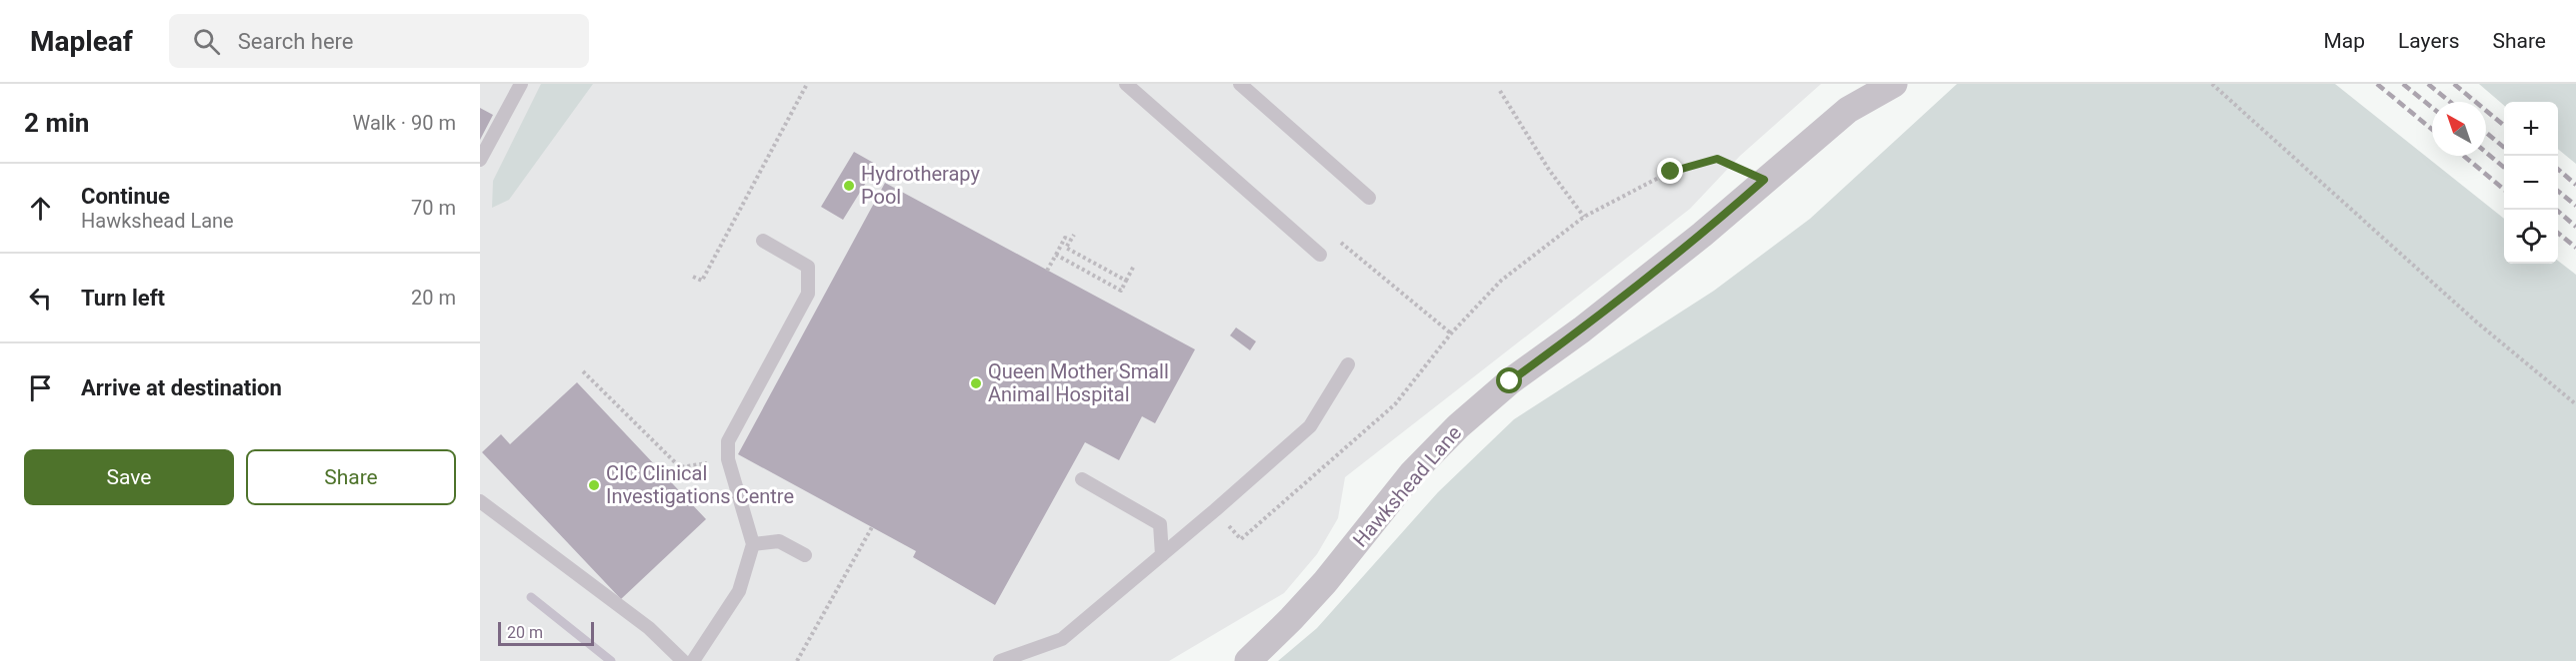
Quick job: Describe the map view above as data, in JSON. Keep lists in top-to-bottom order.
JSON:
{
  "streets": {
    "street": ["Hawkshead Lane"]
  },
  "places": ["Hydrotherapy Pool", "Queen Mother Small Animal Hospital", "CIC Clinical Investigations Centre"],
  "scale_bar": "20 m",
  "north": "top left",
  "page": {
    "header": "Mapleaf",
    "search": "Search here",
    "nav": ["Map", "Layers", "Share"],
    "heading": ["2 min", "Walk · 90 m"],
    "map_buttons": ["+", "−"],
    "list": [
      ["Continue", "Hawkshead Lane", "70 m"],
      ["Turn left", "20 m"],
      "Arrive at destination"
    ],
    "buttons": ["Save", "Share"],
    "scale": "20 m"
  }
}
